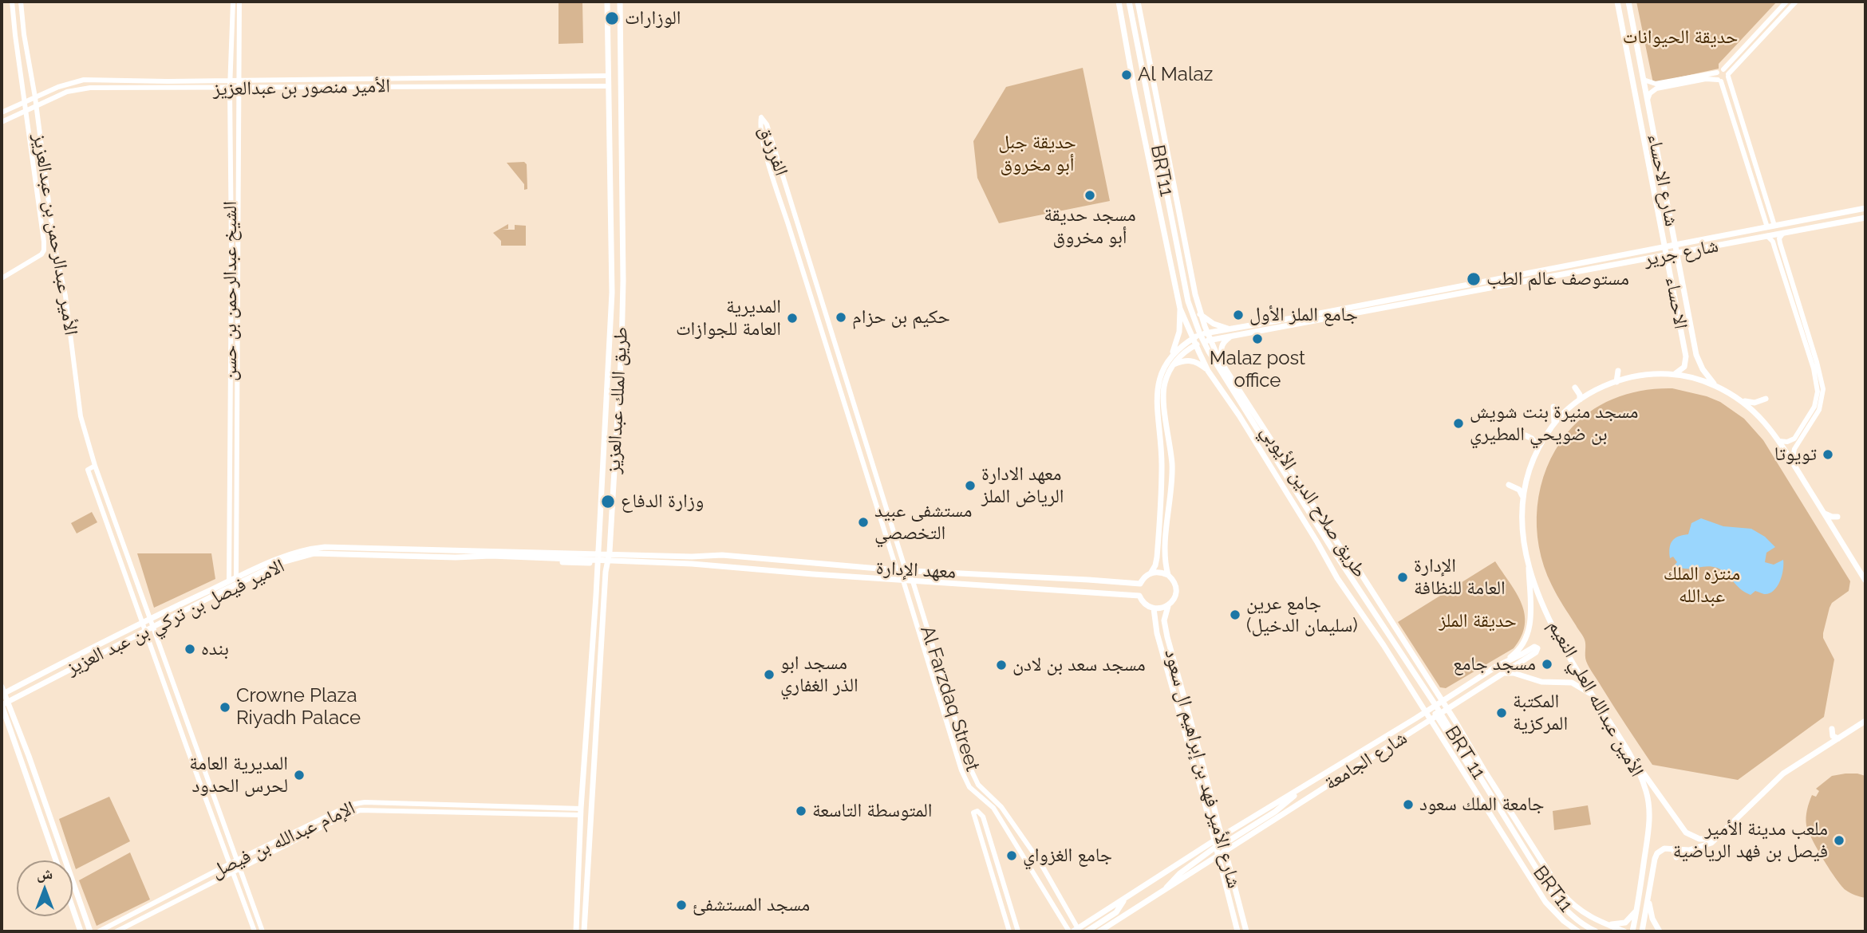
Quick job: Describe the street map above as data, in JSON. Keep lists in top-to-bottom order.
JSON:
{
  "streets": {
    "main road": [
      "BRT11",
      "شارع الاحساء",
      "شارع جرير",
      "الاحساء",
      "طريق الملك عبدالعزيز",
      "طريق صلاح الدين الأيوبي",
      "معهد الإدارة",
      "الامير فيصل بن تركي بن عبد العزيز",
      "الأمين عبدالله العلي النعيم",
      "BRT 11",
      "شارع الجامعة",
      "شارع الأمير فهد بن إبراهيم ال سعود"
    ],
    "street": [
      "الأمير منصور بن عبدالعزيز",
      "الفرزدق",
      "الأمير عبدالرحمن بن عبدالعزيز",
      "الشيخ عبدالرحمن بن حسن",
      "Al Farzdaq Street",
      "الإمام عبدالله بن فيصل"
    ]
  },
  "crossings": [
    ["الأمير منصور بن عبدالعزيز", "الأمير عبدالرحمن بن عبدالعزيز"],
    ["الأمير منصور بن عبدالعزيز", "الشيخ عبدالرحمن بن حسن"],
    ["الأمير منصور بن عبدالعزيز", "طريق الملك عبدالعزيز"],
    ["الفرزدق", "معهد الإدارة"],
    ["الفرزدق", "Al Farzdaq Street"],
    ["BRT11", "شارع جرير"],
    ["BRT11", "طريق صلاح الدين الأيوبي"],
    ["BRT11", "BRT 11"],
    ["شارع الاحساء", "شارع جرير"],
    ["شارع الاحساء", "الاحساء"],
    ["شارع الاحساء", "الأمين عبدالله العلي النعيم"],
    ["الأمير عبدالرحمن بن عبدالعزيز", "الامير فيصل بن تركي بن عبد العزيز"],
    ["الأمير عبدالرحمن بن عبدالعزيز", "الإمام عبدالله بن فيصل"],
    ["شارع جرير", "الاحساء"],
    ["شارع جرير", "طريق صلاح الدين الأيوبي"],
    ["الشيخ عبدالرحمن بن حسن", "الامير فيصل بن تركي بن عبد العزيز"],
    ["الاحساء", "الأمين عبدالله العلي النعيم"],
    ["طريق الملك عبدالعزيز", "الإمام عبدالله بن فيصل"],
    ["طريق صلاح الدين الأيوبي", "شارع الجامعة"],
    ["معهد الإدارة", "Al Farzdaq Street"],
    ["معهد الإدارة", "شارع الأمير فهد بن إبراهيم ال سعود"],
    ["Al Farzdaq Street", "شارع الجامعة"],
    ["BRT 11", "شارع الجامعة"],
    ["شارع الجامعة", "شارع الأمير فهد بن إبراهيم ال سعود"]
  ],
  "parks": [
    "حديقة الحيوانات",
    "حديقة جبل أبو مخروق",
    "منتزه الملك عبدالله",
    "حديقة الملز"
  ],
  "places": [
    "الوزارات",
    "Al Malaz",
    "مسجد حديقة أبو مخروق",
    "مستوصف عالم الطب",
    "جامع الملز الأول",
    "حكيم بن حزام",
    "المديرية العامة للجوازات",
    "Malaz post office",
    "مسجد منيرة بنت شويش بن ضويحي المطيري",
    "تويوتا",
    "معهد الادارة الرياض الملز",
    "وزارة الدفاع",
    "مستشفى عبيد التخصصي",
    "الإدارة العامة للنظافة",
    "جامع عرين (سليمان الدخيل)",
    "بنده",
    "مسجد جامع",
    "مسجد سعد بن لادن",
    "مسجد ابو الذر الغفاري",
    "Crowne Plaza Riyadh Palace",
    "المكتبة المركزية",
    "المديرية العامة لحرس الحدود",
    "جامعة الملك سعود",
    "المتوسطة التاسعة",
    "ملعب مدينة الأمير فيصل بن فهد الرياضية",
    "جامع الغزواي",
    "مسجد المستشفئ"
  ],
  "north": "top"
}
